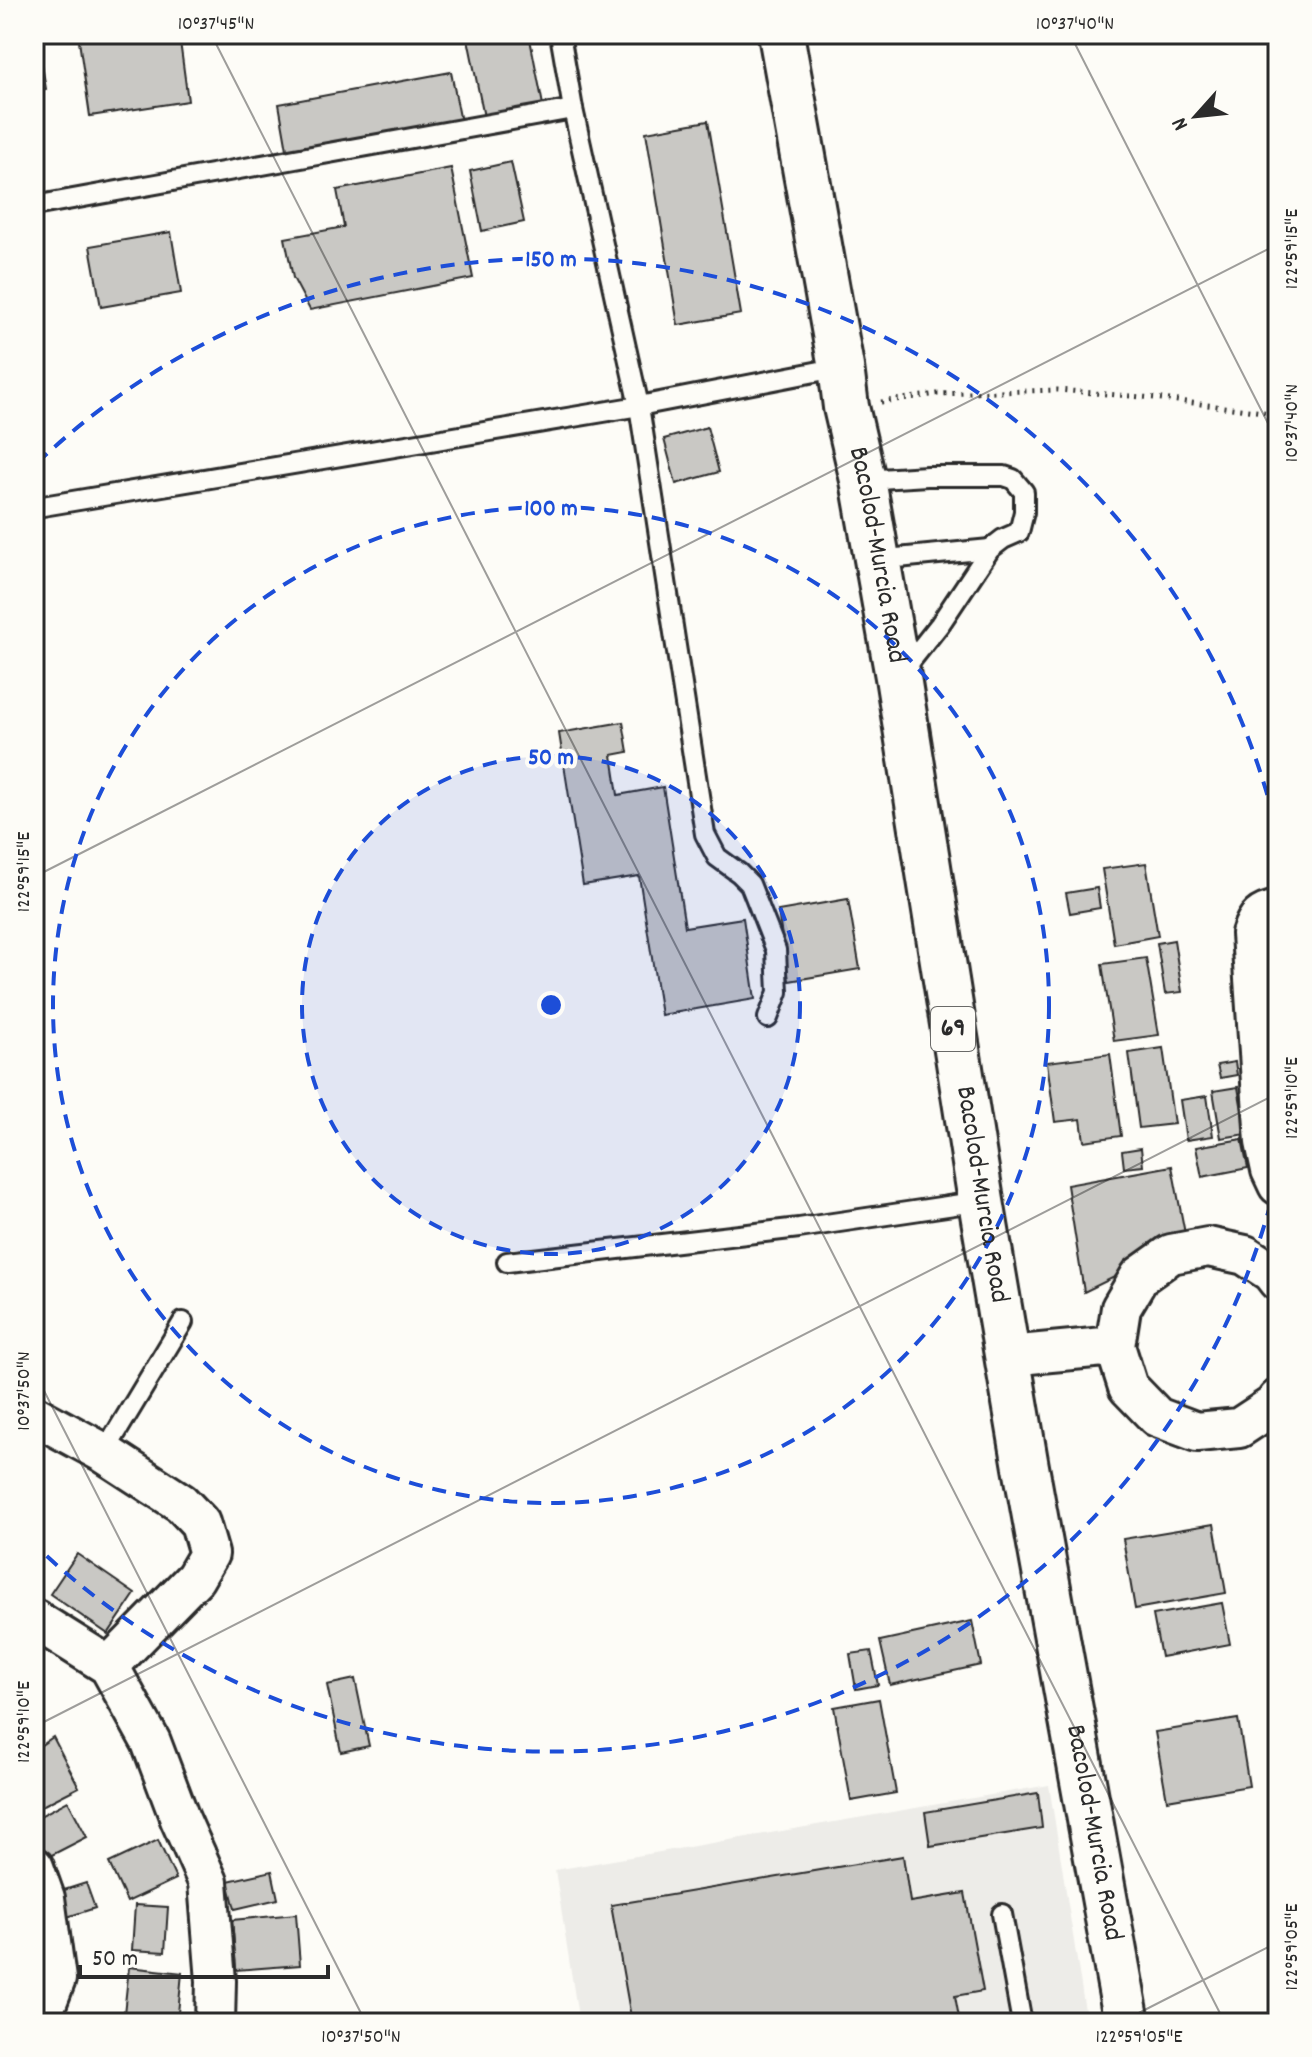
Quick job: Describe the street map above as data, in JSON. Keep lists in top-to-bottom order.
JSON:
{
  "streets": {
    "main road": ["Bacolod-Murcia Road", "69"]
  },
  "scale_bar": "50 m",
  "north": "bottom left",
  "coordinates": [
    "10°37'45\"N",
    "10°37'40\"N",
    "122°59'15\"E",
    "122°59'10\"E",
    "10°37'50\"N",
    "122°59'05\"E"
  ],
  "rings": ["150 m", "100 m", "50 m"]
}
